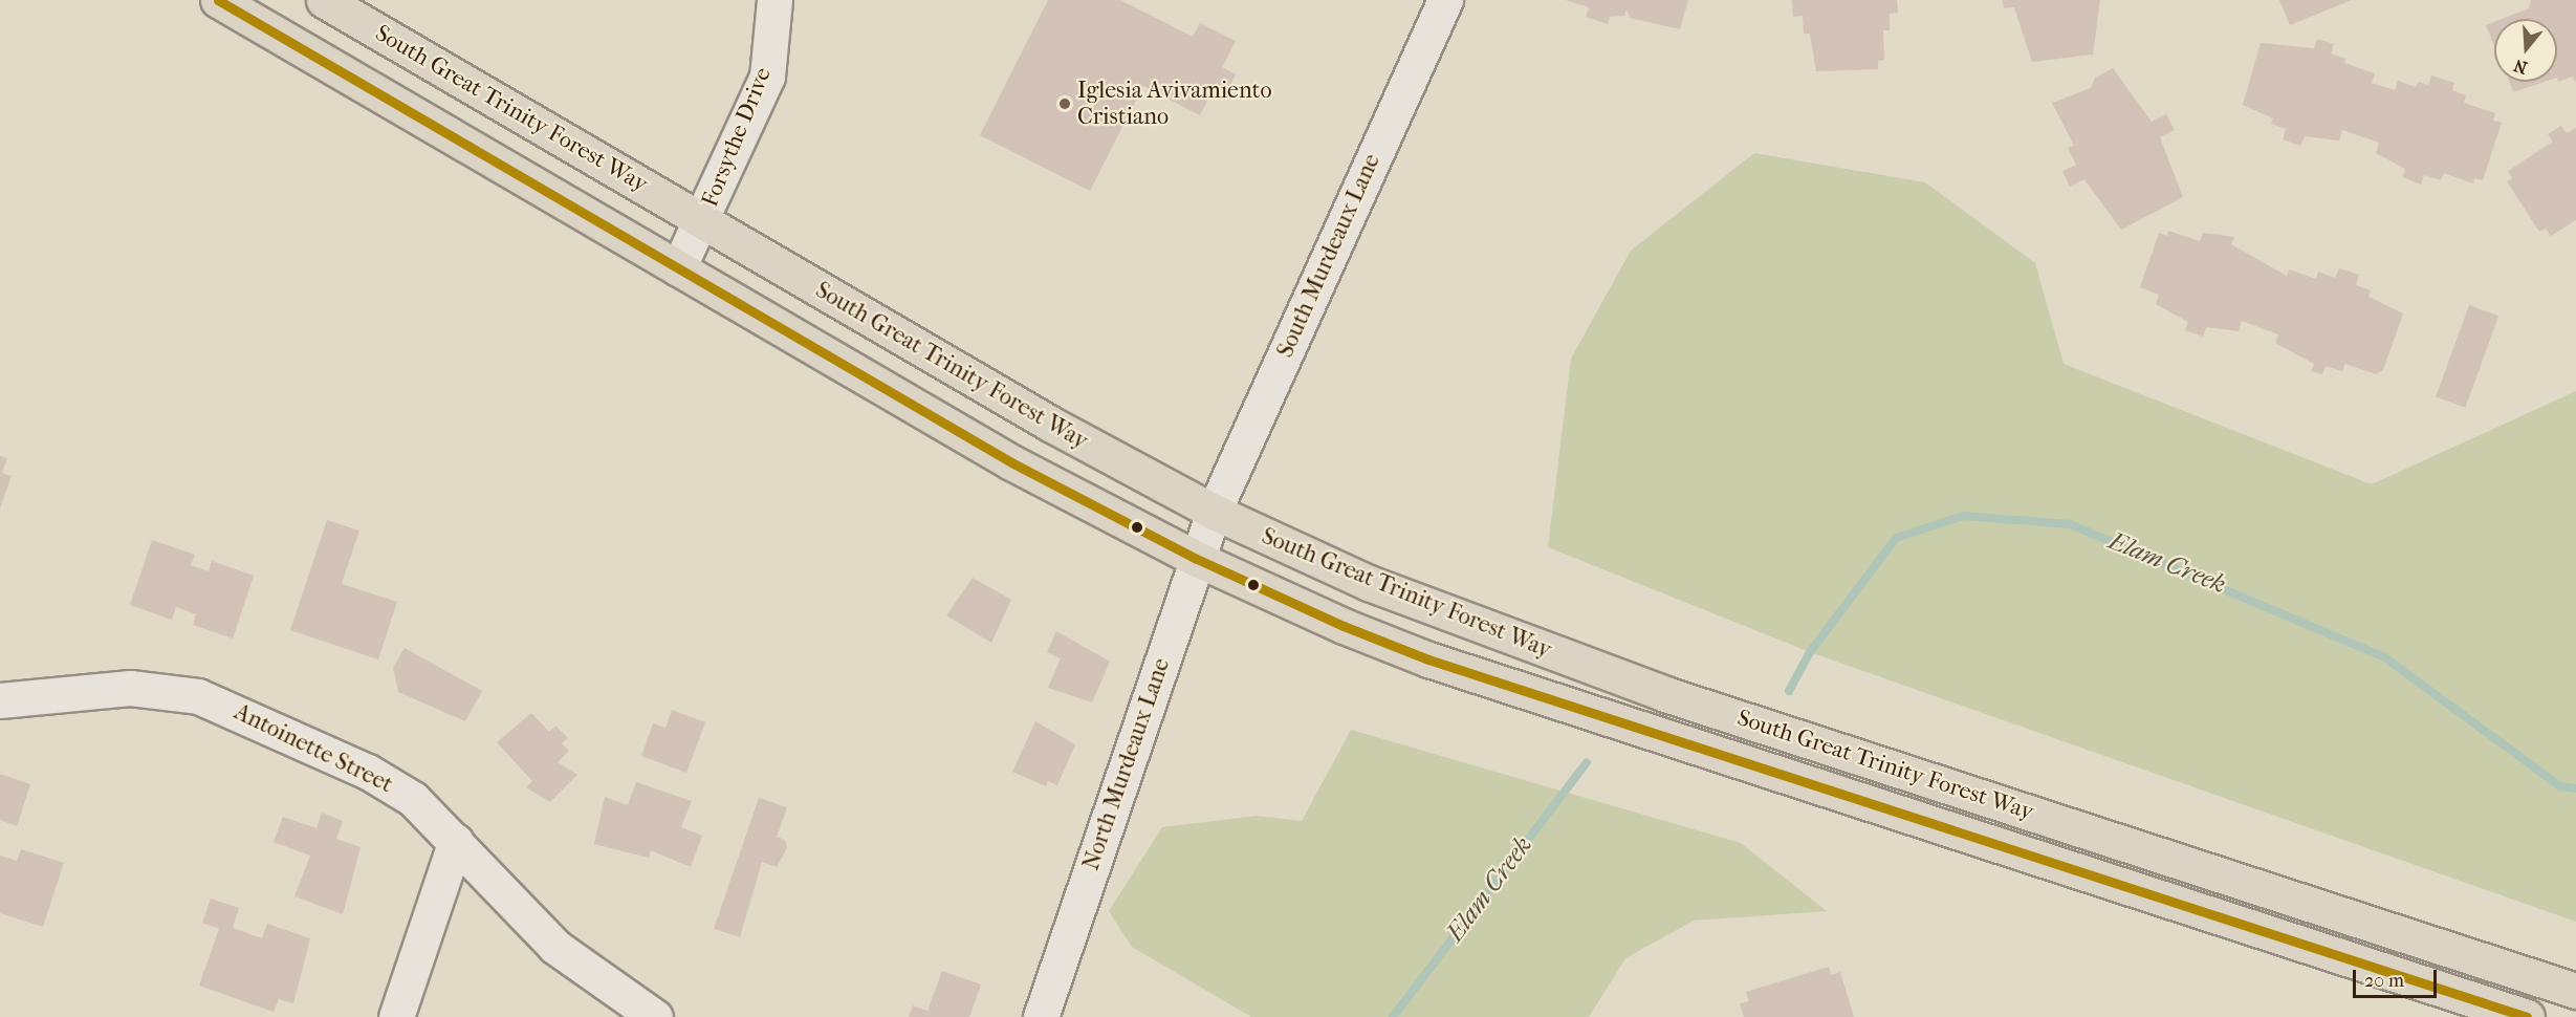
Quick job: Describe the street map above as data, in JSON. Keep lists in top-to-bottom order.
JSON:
{
  "streets": {
    "main road": ["South Great Trinity Forest Way"],
    "street": [
      "Forsythe Drive",
      "South Murdeaux Lane",
      "Antoinette Street",
      "North Murdeaux Lane"
    ]
  },
  "crossings": [
    ["South Great Trinity Forest Way", "Forsythe Drive"],
    ["South Great Trinity Forest Way", "South Murdeaux Lane"],
    ["South Great Trinity Forest Way", "North Murdeaux Lane"],
    ["South Murdeaux Lane", "North Murdeaux Lane"]
  ],
  "water": ["Elam Creek"],
  "places": ["Iglesia Avivamiento Cristiano"],
  "scale_bar": "20 m",
  "north": "bottom"
}
